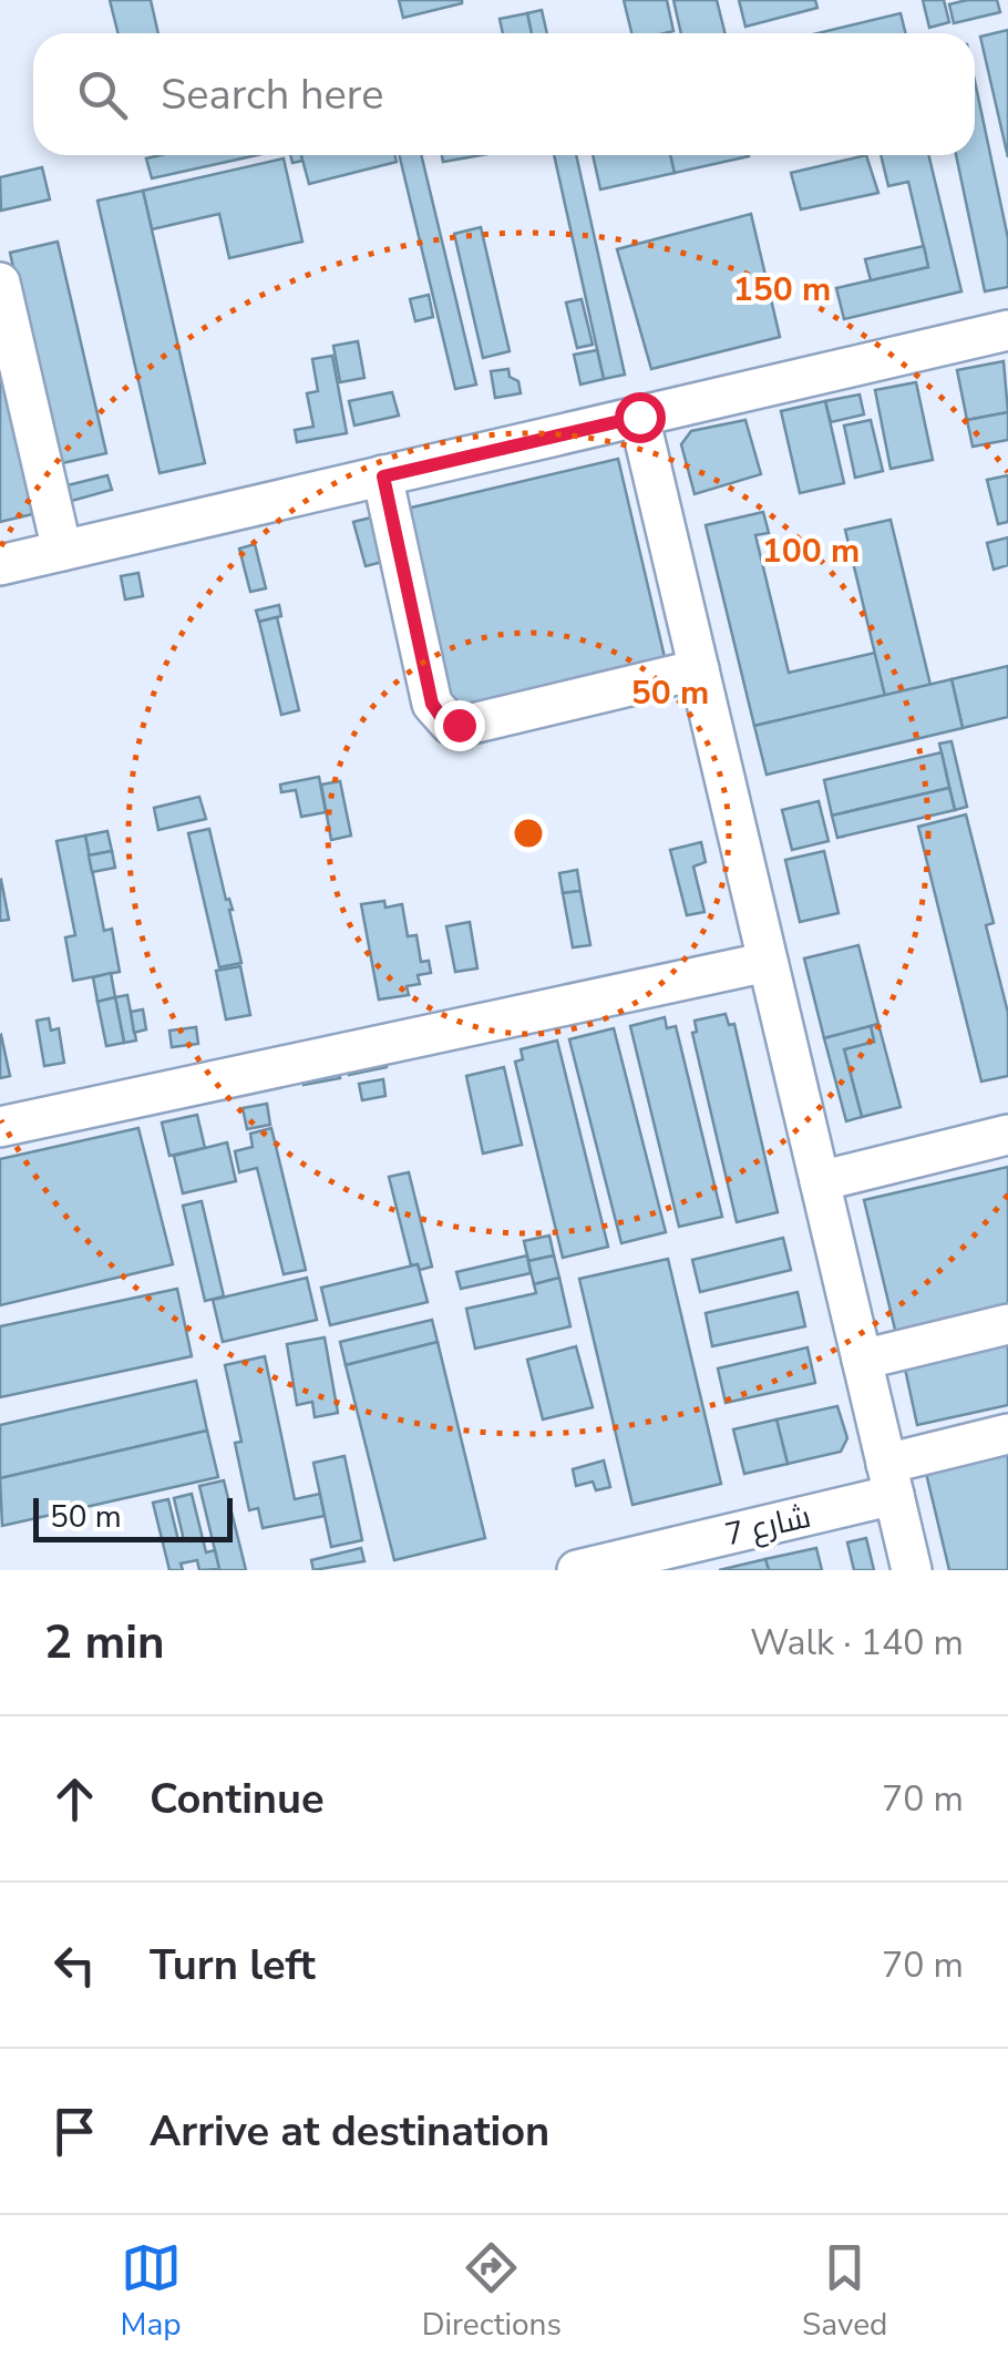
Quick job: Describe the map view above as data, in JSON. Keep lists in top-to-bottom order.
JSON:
{
  "streets": {
    "street": ["شارع 7"]
  },
  "scale_bar": "50 m",
  "page": {
    "search": "Search here",
    "scale": "50 m",
    "heading": ["2 min", "Walk · 140 m"],
    "list": [
      ["Continue", "70 m"],
      ["Turn left", "70 m"],
      "Arrive at destination"
    ],
    "nav": ["Map", "Directions", "Saved"]
  },
  "rings": ["150 m", "100 m", "50 m"]
}
